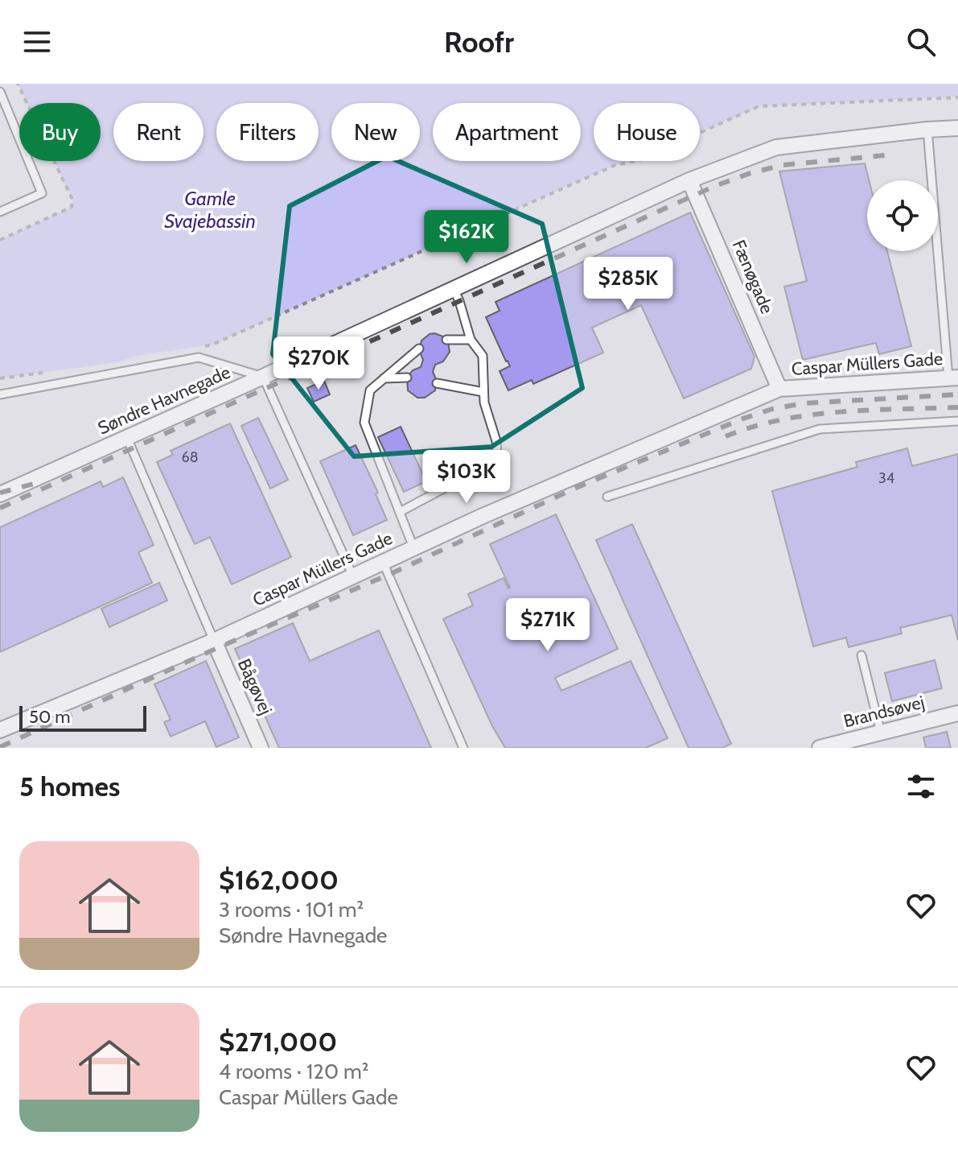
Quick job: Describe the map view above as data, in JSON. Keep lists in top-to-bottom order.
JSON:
{
  "streets": {
    "street": [
      "Fænøgade",
      "Caspar Müllers Gade",
      "Søndre Havnegade",
      "Bågøvej",
      "Brandsøvej"
    ]
  },
  "crossings": [
    ["Fænøgade", "Caspar Müllers Gade"],
    ["Fænøgade", "Søndre Havnegade"],
    ["Caspar Müllers Gade", "Bågøvej"]
  ],
  "water": ["Gamle Svajebassin"],
  "house_numbers": ["68", "34"],
  "scale_bar": "50 m",
  "page": {
    "header": "Roofr",
    "chip": [
      "Buy",
      "Rent",
      "Filters",
      "New",
      "Apartment",
      "House"
    ],
    "price": [
      "$162K",
      "$285K",
      "$270K",
      "$103K",
      "$271K"
    ],
    "scale": "50 m",
    "heading": "5 homes",
    "list": [
      {
        "name": "$162,000",
        "note": "3 rooms · 101 m² · Søndre Havnegade"
      },
      {
        "name": "$271,000",
        "note": "4 rooms · 120 m² · Caspar Müllers Gade"
      }
    ]
  }
}
